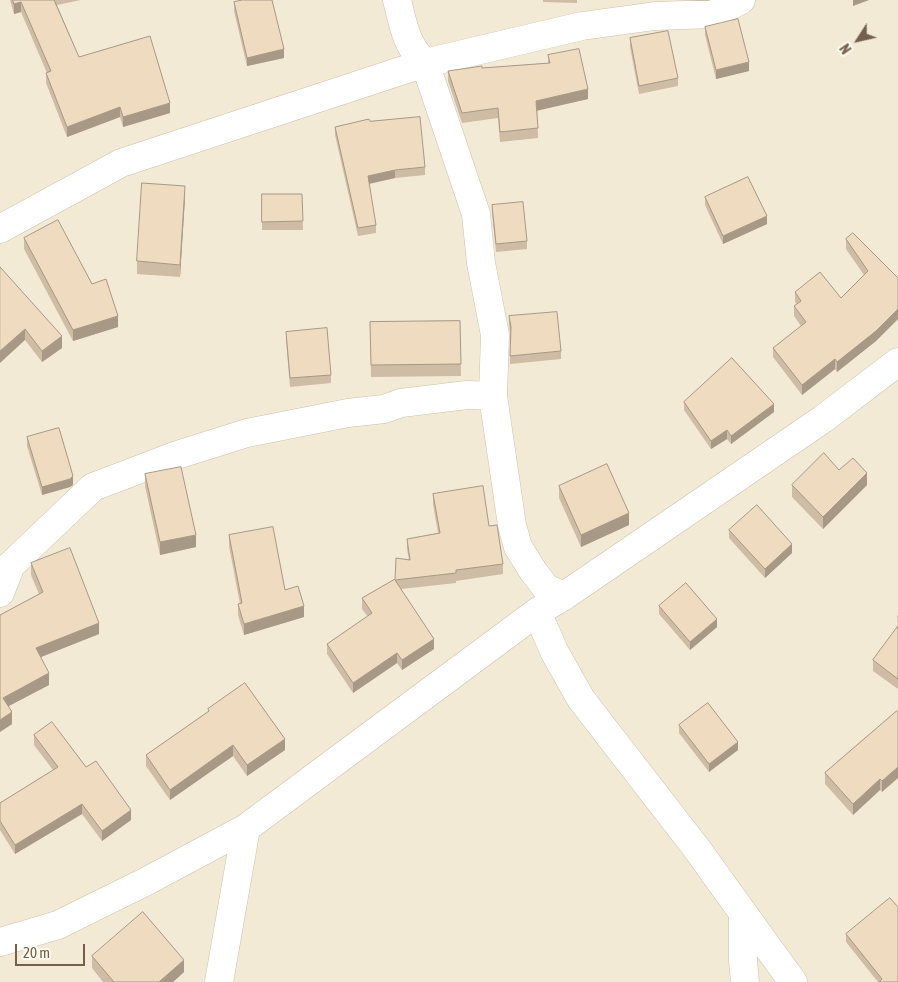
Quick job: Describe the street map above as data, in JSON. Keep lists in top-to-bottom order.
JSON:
{
  "scale_bar": "20 m",
  "north": "bottom left"
}
